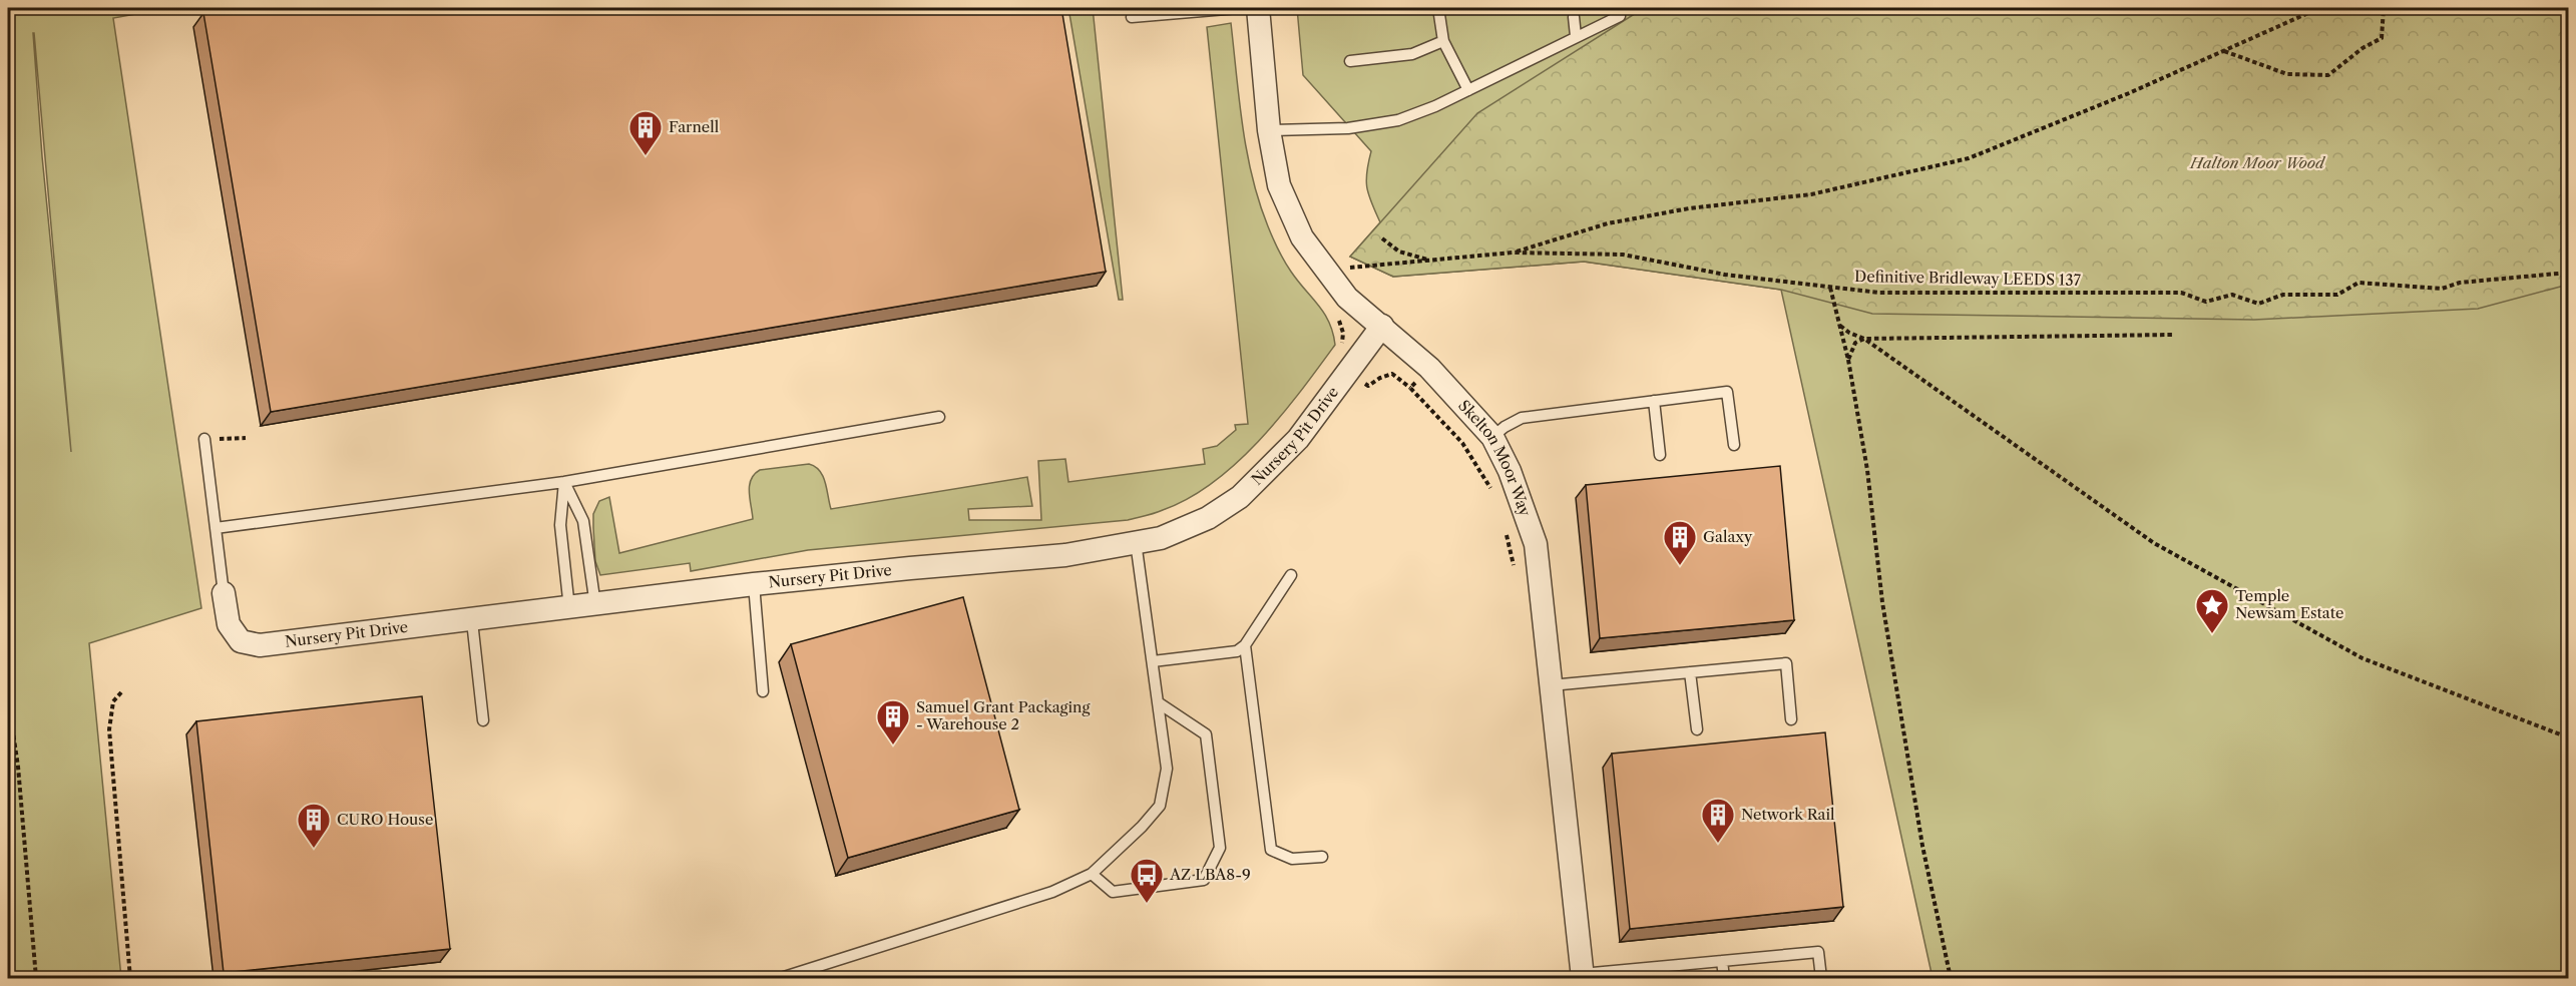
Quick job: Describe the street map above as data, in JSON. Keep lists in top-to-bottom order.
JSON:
{
  "streets": {
    "street": ["Nursery Pit Drive", "Skelton Moor Way"],
    "path": ["Definitive Bridleway LEEDS 137"]
  },
  "crossings": [
    ["Definitive Bridleway LEEDS 137", "Skelton Moor Way"],
    ["Nursery Pit Drive", "Skelton Moor Way"]
  ],
  "parks": ["Halton Moor Wood"],
  "places": {
    "building": [
      "Farnell",
      "Galaxy",
      "Samuel Grant Packaging - Warehouse 2",
      "Network Rail",
      "CURO House"
    ],
    "place": ["Temple Newsam Estate"],
    "bus stop": ["AZ LBA8-9"]
  }
}
